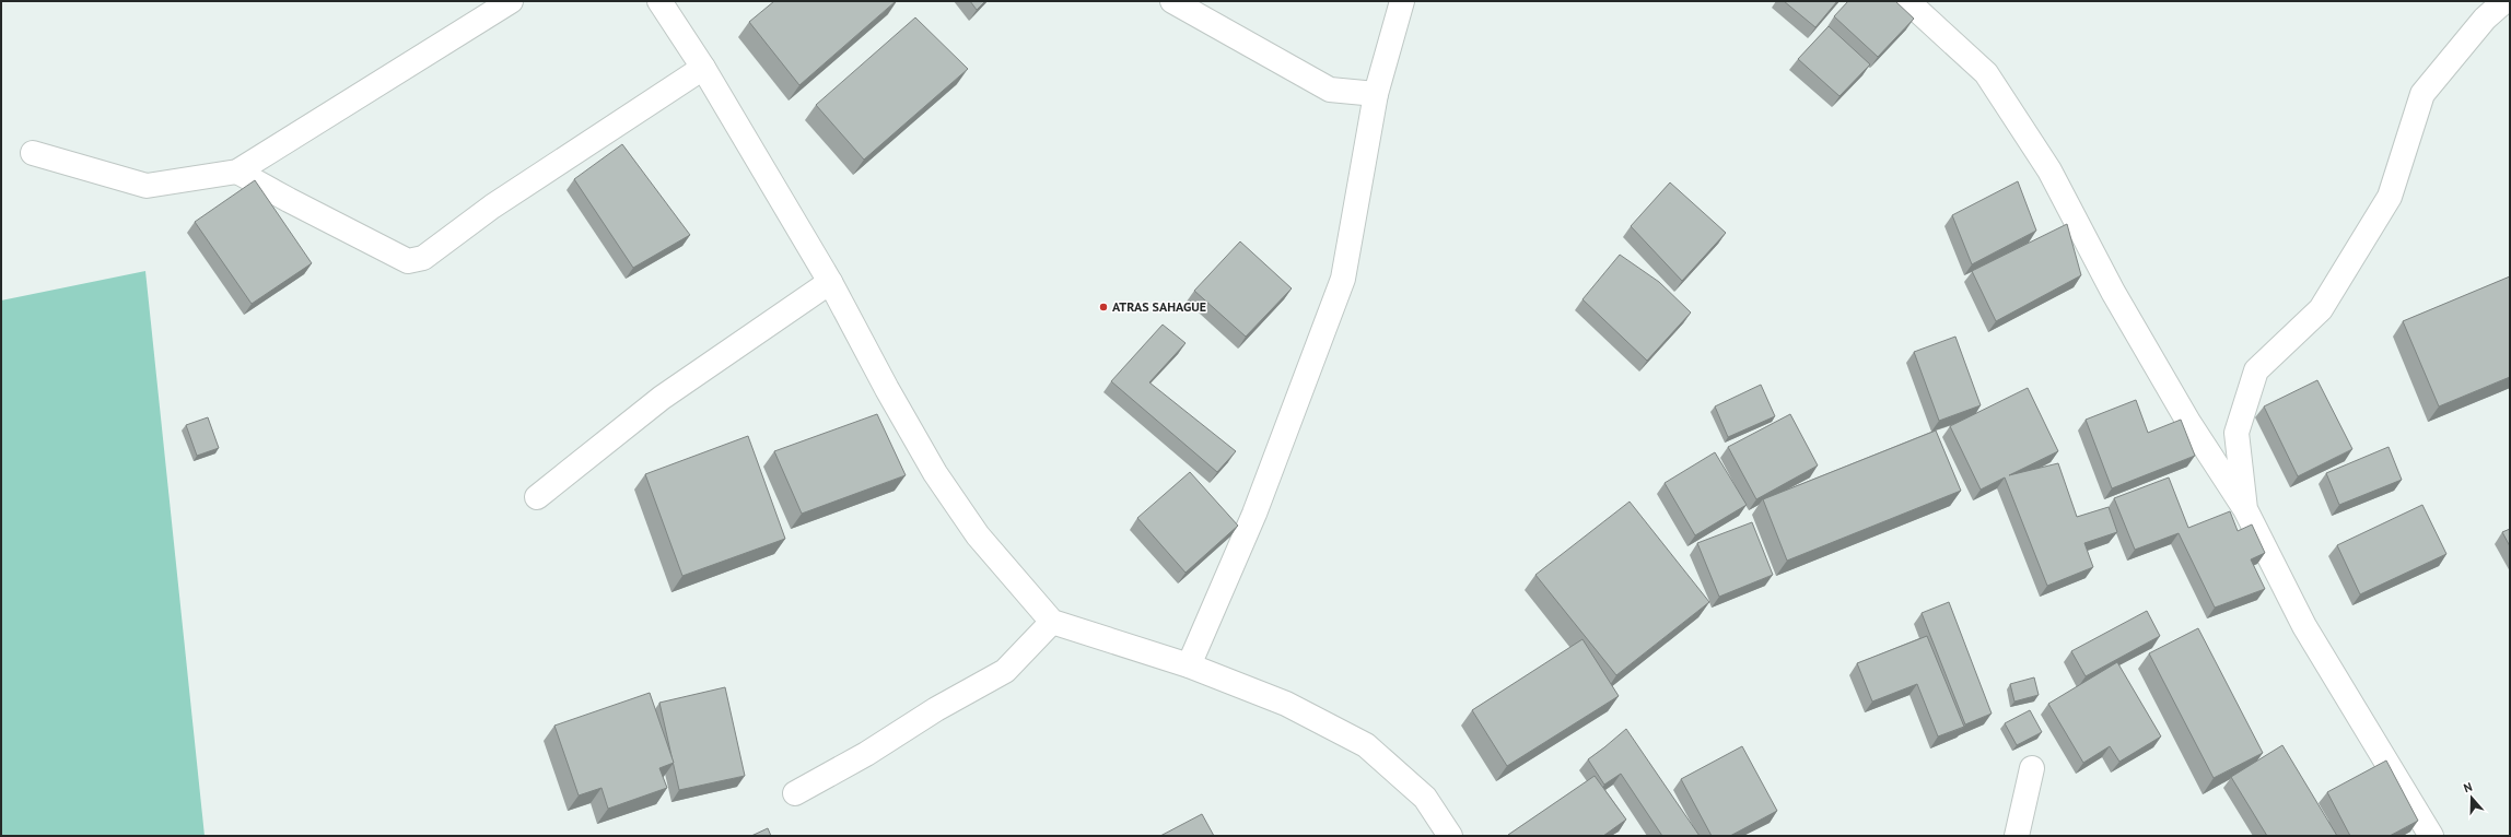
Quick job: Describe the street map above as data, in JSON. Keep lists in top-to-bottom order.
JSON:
{
  "places": ["ATRAS SAHAGUE"],
  "north": "top"
}
